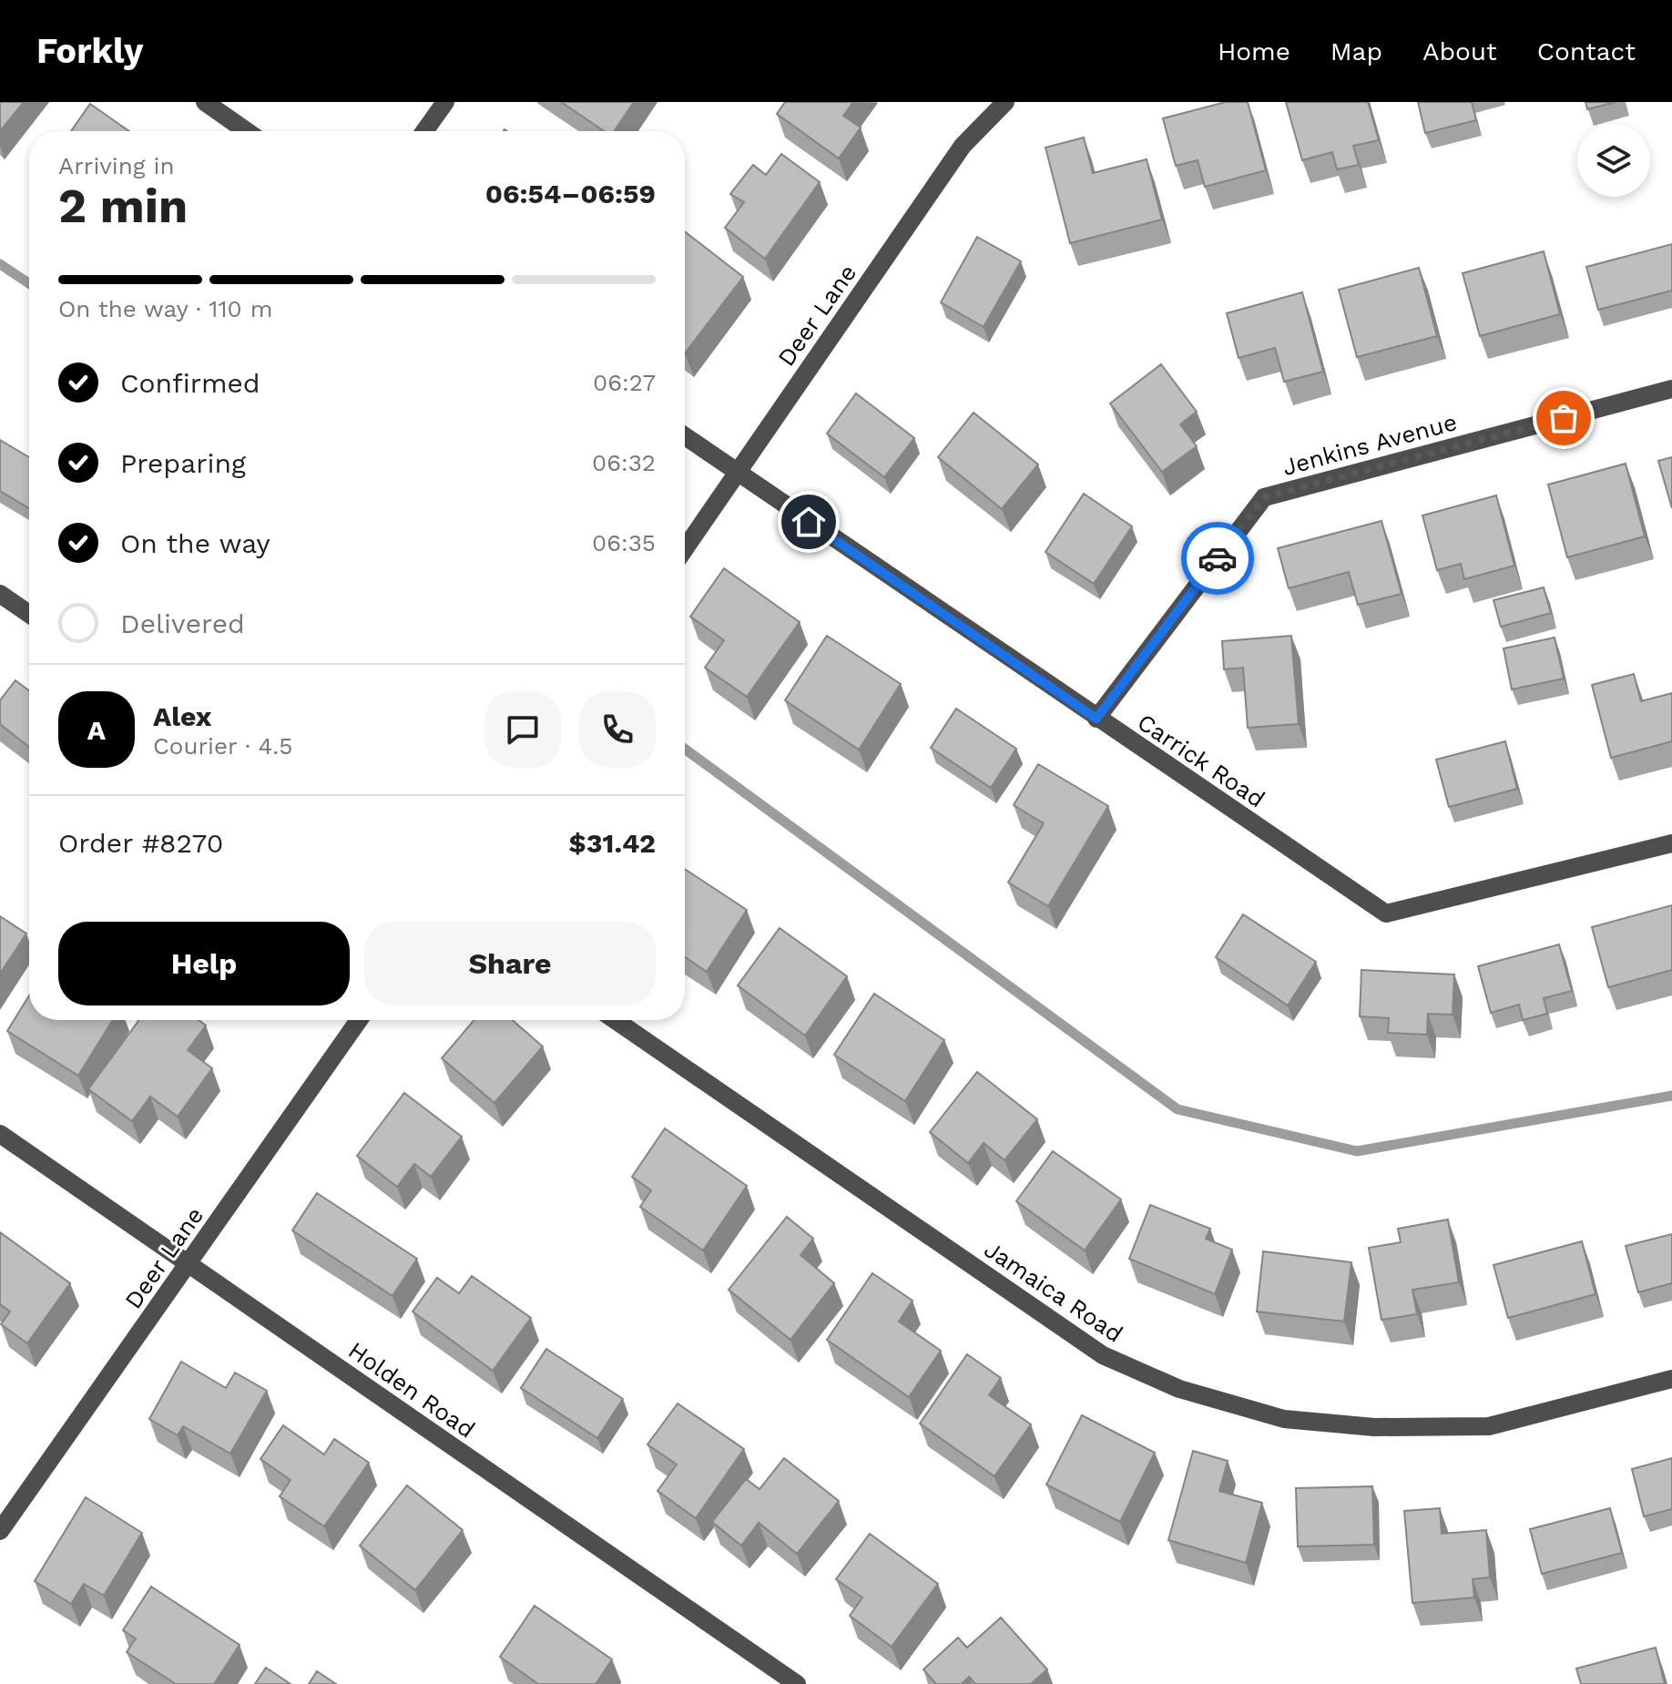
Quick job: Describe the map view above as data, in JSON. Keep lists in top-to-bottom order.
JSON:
{
  "streets": {
    "street": [
      "Deer Lane",
      "Jenkins Avenue",
      "Carrick Road",
      "Jamaica Road",
      "Holden Road"
    ]
  },
  "crossings": [
    ["Deer Lane", "Carrick Road"],
    ["Deer Lane", "Holden Road"],
    ["Jenkins Avenue", "Carrick Road"]
  ],
  "page": {
    "header": "Forkly",
    "nav": [
      "Home",
      "Map",
      "About",
      "Contact"
    ],
    "heading": ["2 min", "Arriving in", "06:54–06:59"],
    "panel": [
      "Alex",
      "Courier · 4.5",
      "Order #8270",
      "$31.42"
    ],
    "bar": "On the way · 110 m",
    "list": [
      ["Confirmed", "06:27"],
      ["Preparing", "06:32"],
      ["On the way", "06:35"],
      "Delivered"
    ],
    "round": "A",
    "buttons": ["Help", "Share"]
  }
}
